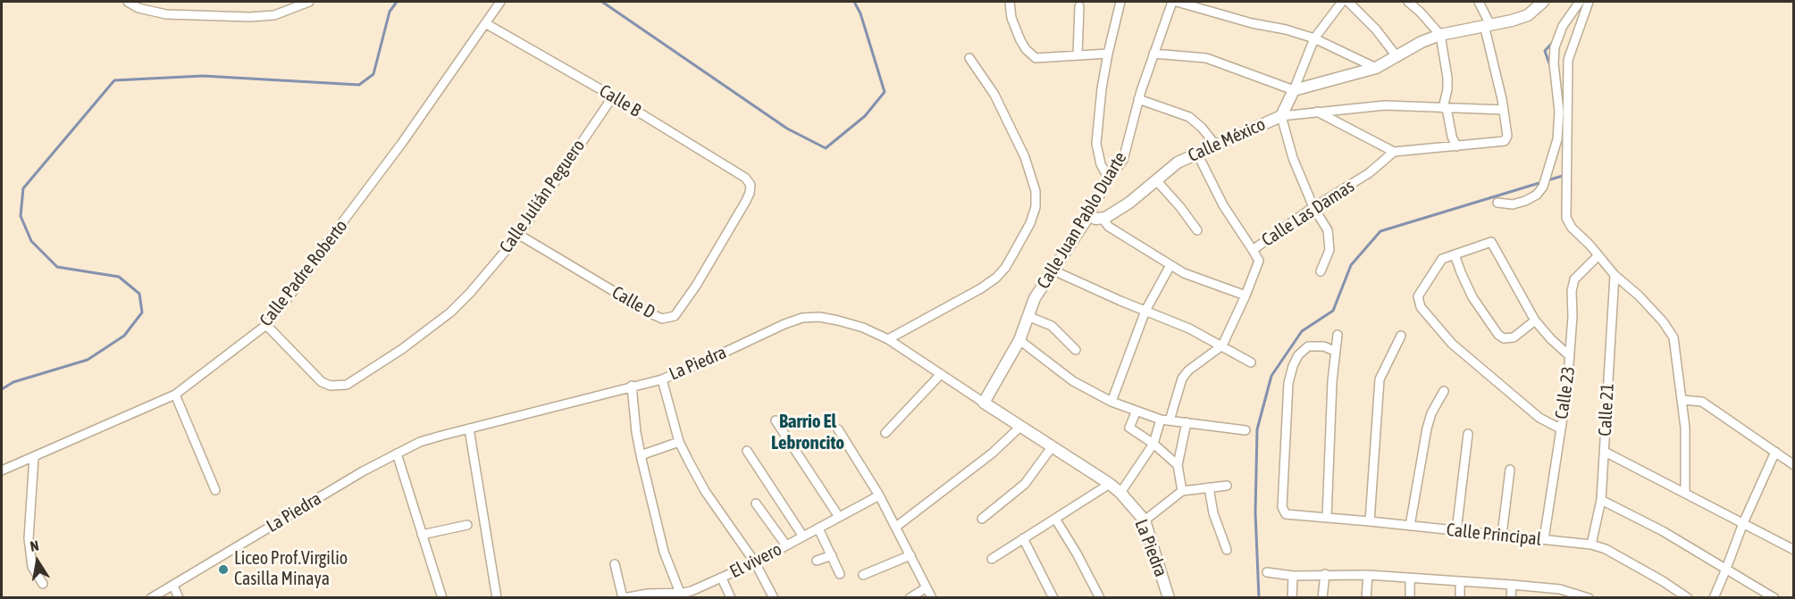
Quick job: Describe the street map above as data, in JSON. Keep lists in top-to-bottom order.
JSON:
{
  "streets": {
    "street": [
      "Calle B",
      "Calle México",
      "Calle Julián Peguero",
      "Calle Las Damas",
      "Calle Juan Pablo Duarte",
      "Calle Padre Roberto",
      "Calle D",
      "La Piedra",
      "Calle 23",
      "Calle 21",
      "Calle Principal",
      "El vivero"
    ]
  },
  "crossings": [
    ["Calle B", "Calle Julián Peguero"],
    ["Calle B", "Calle Padre Roberto"],
    ["Calle B", "Calle D"],
    ["Calle Julián Peguero", "Calle Padre Roberto"],
    ["Calle Julián Peguero", "Calle D"],
    ["Calle Las Damas", "La Piedra"],
    ["Calle Juan Pablo Duarte", "La Piedra"],
    ["Calle 23", "Calle Principal"],
    ["Calle 21", "Calle Principal"]
  ],
  "districts": ["Barrio El Lebroncito"],
  "places": ["Liceo Prof.Virgilio Casilla Minaya"],
  "north": "top"
}
